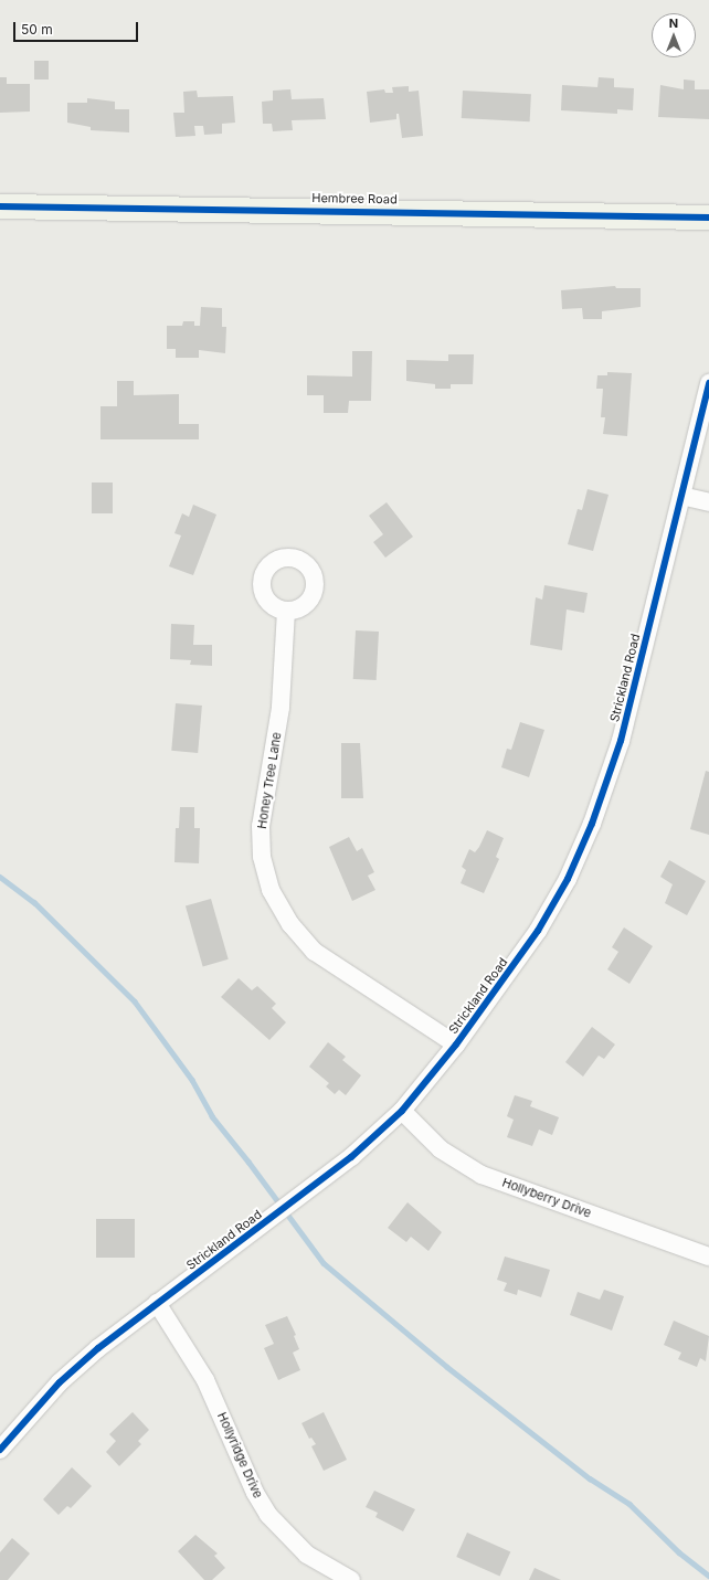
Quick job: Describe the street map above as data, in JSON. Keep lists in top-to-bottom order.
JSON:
{
  "streets": {
    "street": [
      "Hembree Road",
      "Strickland Road",
      "Honey Tree Lane",
      "Hollyberry Drive",
      "Hollyridge Drive"
    ]
  },
  "crossings": [
    ["Strickland Road", "Honey Tree Lane"],
    ["Strickland Road", "Hollyberry Drive"],
    ["Strickland Road", "Hollyridge Drive"]
  ],
  "scale_bar": "50 m",
  "north": "top"
}
